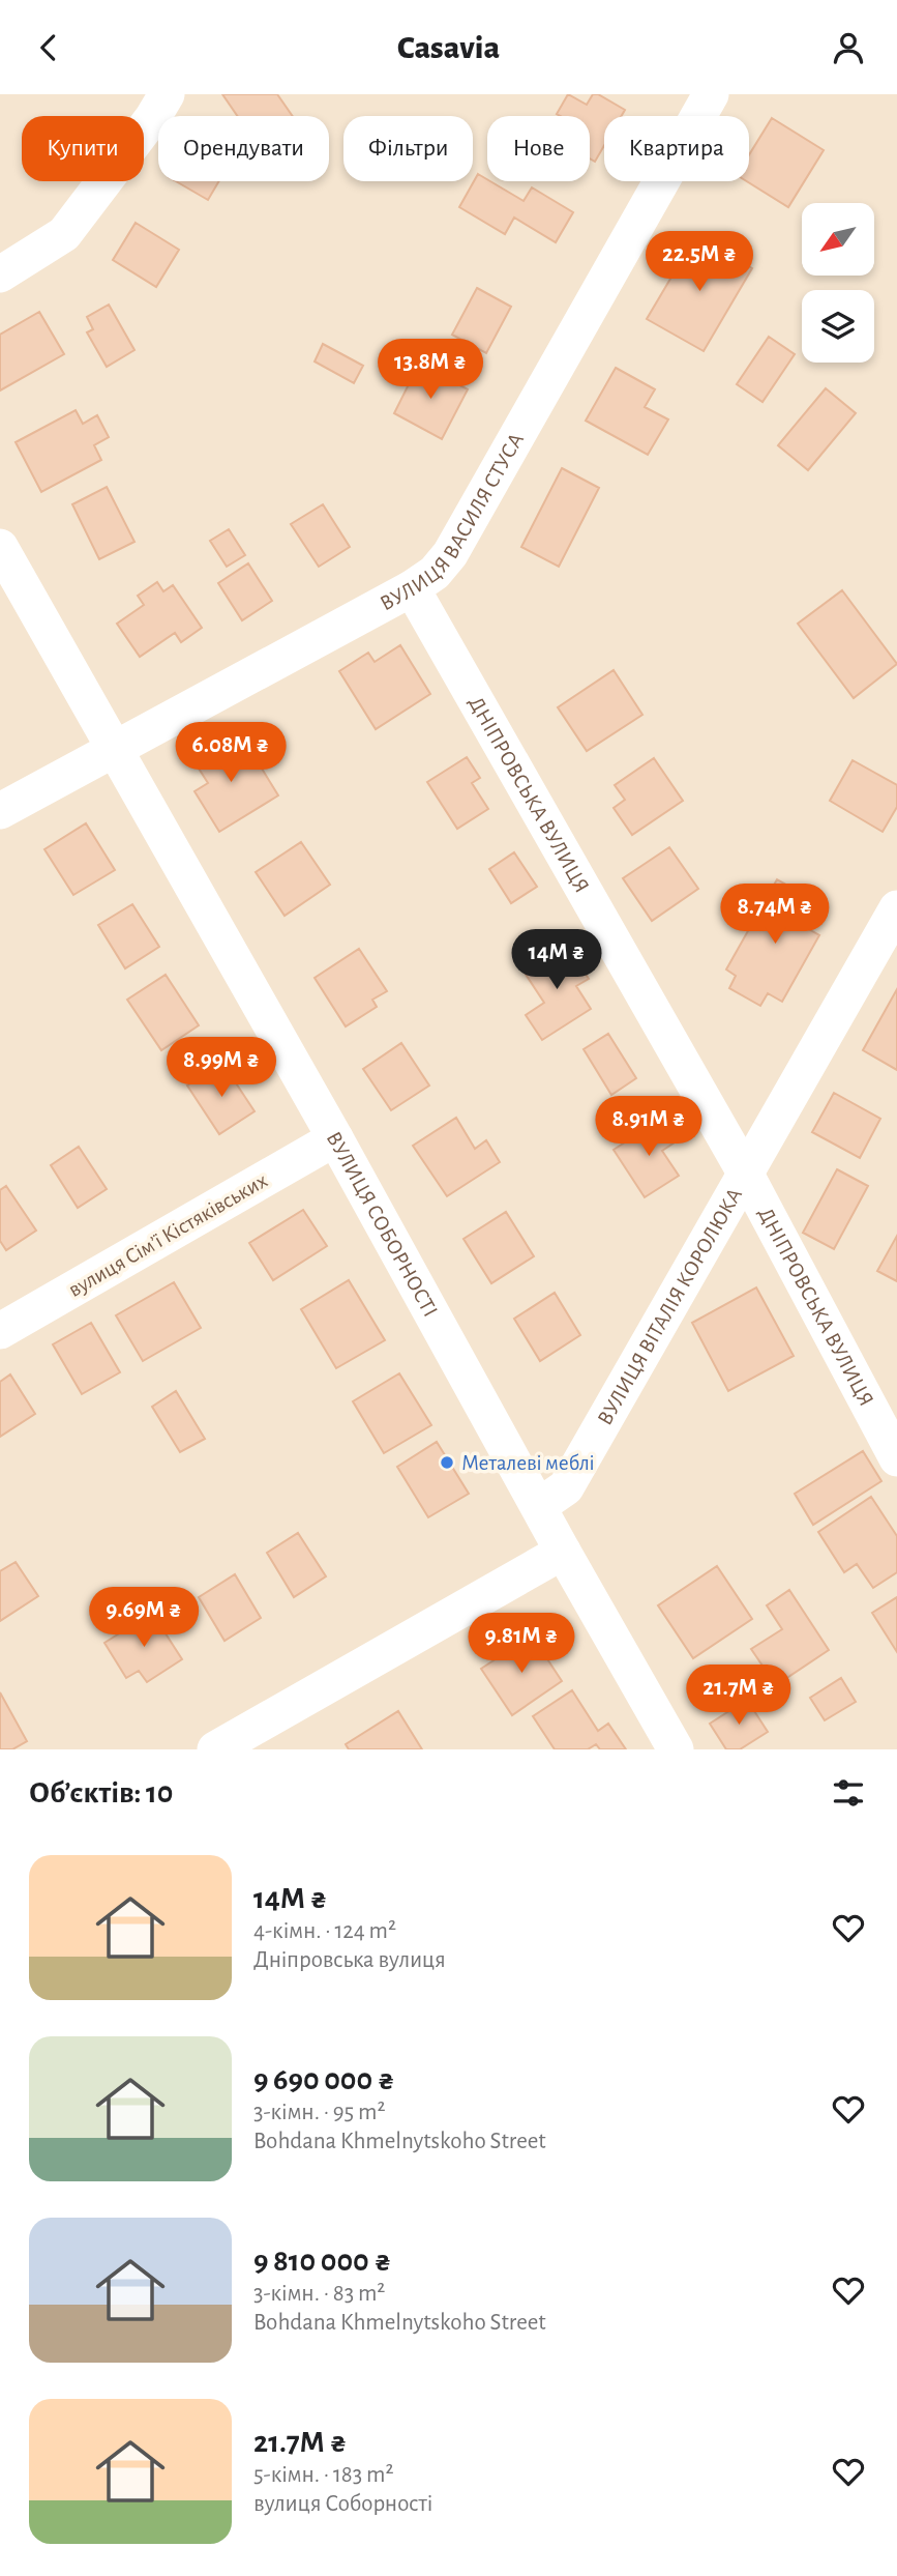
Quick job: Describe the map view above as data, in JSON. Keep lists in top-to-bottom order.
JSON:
{
  "streets": {
    "street": [
      "ВУЛИЦЯ ВАСИЛЯ СТУСА",
      "ДНІПРОВСЬКА ВУЛИЦЯ",
      "ВУЛИЦЯ СОБОРНОСТІ",
      "вулиця Сімʼї Кістяківських",
      "ВУЛИЦЯ ВІТАЛІЯ КОРОЛЮКА"
    ]
  },
  "crossings": [
    ["ВУЛИЦЯ ВАСИЛЯ СТУСА", "ДНІПРОВСЬКА ВУЛИЦЯ"],
    ["ВУЛИЦЯ ВАСИЛЯ СТУСА", "ВУЛИЦЯ СОБОРНОСТІ"],
    ["ДНІПРОВСЬКА ВУЛИЦЯ", "ВУЛИЦЯ ВІТАЛІЯ КОРОЛЮКА"],
    ["ВУЛИЦЯ СОБОРНОСТІ", "вулиця Сімʼї Кістяківських"],
    ["ВУЛИЦЯ СОБОРНОСТІ", "ВУЛИЦЯ ВІТАЛІЯ КОРОЛЮКА"]
  ],
  "places": ["Металеві меблі"],
  "north": "bottom left",
  "page": {
    "header": "Casavia",
    "chip": [
      "Купити",
      "Орендувати",
      "Фільтри",
      "Нове",
      "Квартира"
    ],
    "price": [
      "22.5M ₴",
      "13.8M ₴",
      "6.08M ₴",
      "8.74M ₴",
      "14M ₴",
      "8.99M ₴",
      "8.91M ₴",
      "9.69M ₴",
      "9.81M ₴",
      "21.7M ₴"
    ],
    "heading": "Об’єктів: 10",
    "list": [
      {
        "name": "14M ₴",
        "note": "4-кімн. · 124 m² · Дніпровська вулиця"
      },
      {
        "name": "9 690 000 ₴",
        "note": "3-кімн. · 95 m² · Bohdana Khmelnytskoho Street"
      },
      {
        "name": "9 810 000 ₴",
        "note": "3-кімн. · 83 m² · Bohdana Khmelnytskoho Street"
      },
      {
        "name": "21.7M ₴",
        "note": "5-кімн. · 183 m² · вулиця Соборності"
      }
    ]
  }
}
